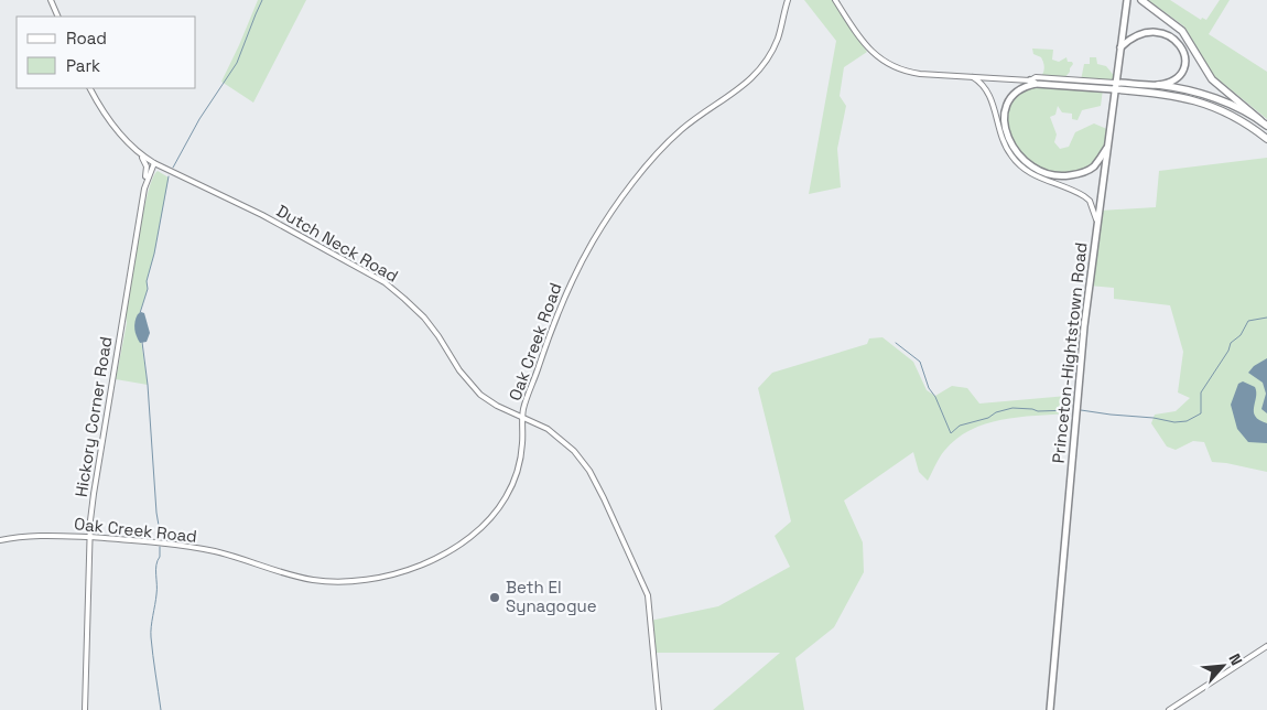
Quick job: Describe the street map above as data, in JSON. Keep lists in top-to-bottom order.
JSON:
{
  "streets": {
    "main road": ["Princeton-Hightstown Road"],
    "street": ["Dutch Neck Road", "Oak Creek Road", "Hickory Corner Road"]
  },
  "crossings": [
    ["Dutch Neck Road", "Oak Creek Road"],
    ["Dutch Neck Road", "Hickory Corner Road"],
    ["Oak Creek Road", "Hickory Corner Road"]
  ],
  "places": ["Beth El Synagogue"],
  "legend": ["Road", "Park"],
  "north": "top right"
}
